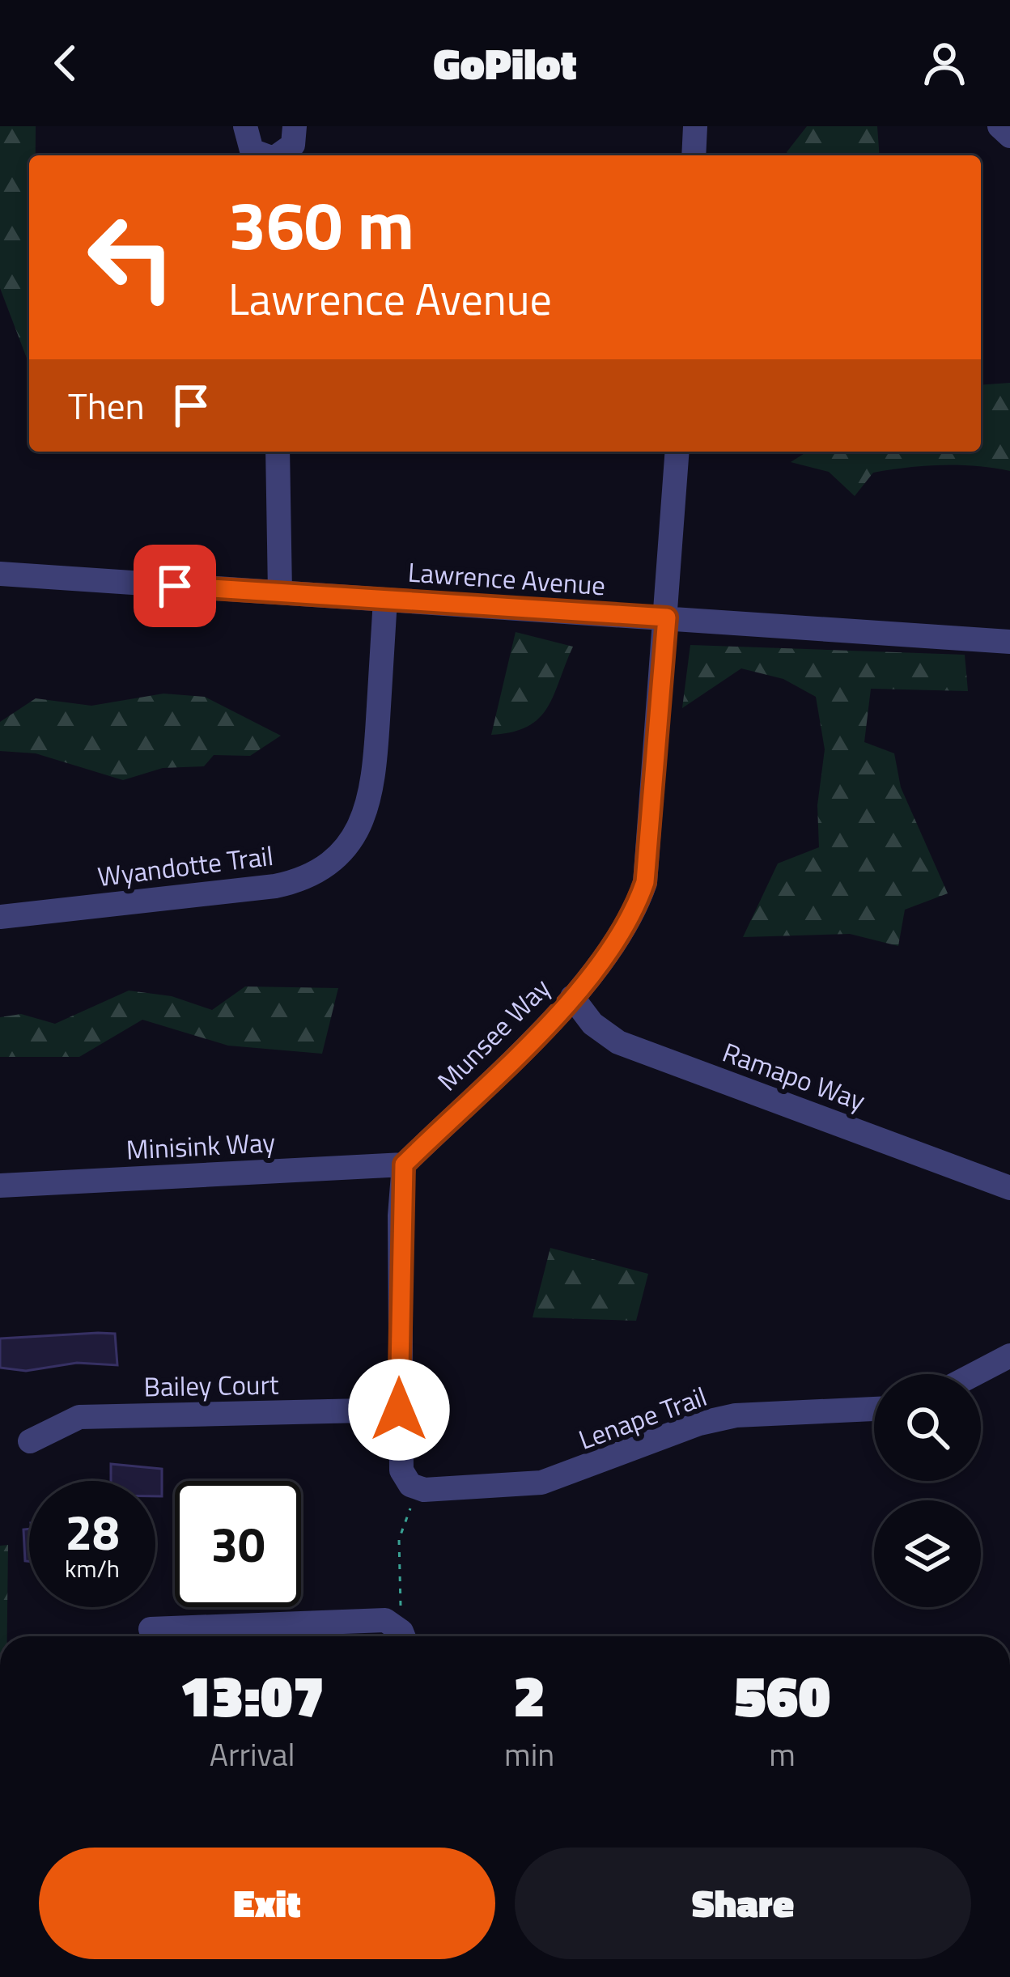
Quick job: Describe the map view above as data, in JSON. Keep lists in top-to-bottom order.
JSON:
{
  "streets": {
    "street": [
      "Lawrence Avenue",
      "Wyandotte Trail",
      "Munsee Way",
      "Ramapo Way",
      "Minisink Way",
      "Bailey Court",
      "Lenape Trail"
    ]
  },
  "crossings": [
    ["Lawrence Avenue", "Wyandotte Trail"],
    ["Lawrence Avenue", "Munsee Way"],
    ["Munsee Way", "Ramapo Way"],
    ["Munsee Way", "Minisink Way"]
  ],
  "page": {
    "header": "GoPilot",
    "turn": ["360 m", "Lawrence Avenue"],
    "then": "Then",
    "speed": "28 km/h",
    "limit": "30",
    "eta": [
      "13:07",
      "Arrival",
      "2",
      "min",
      "560",
      "m"
    ],
    "buttons": ["Exit", "Share"]
  }
}
